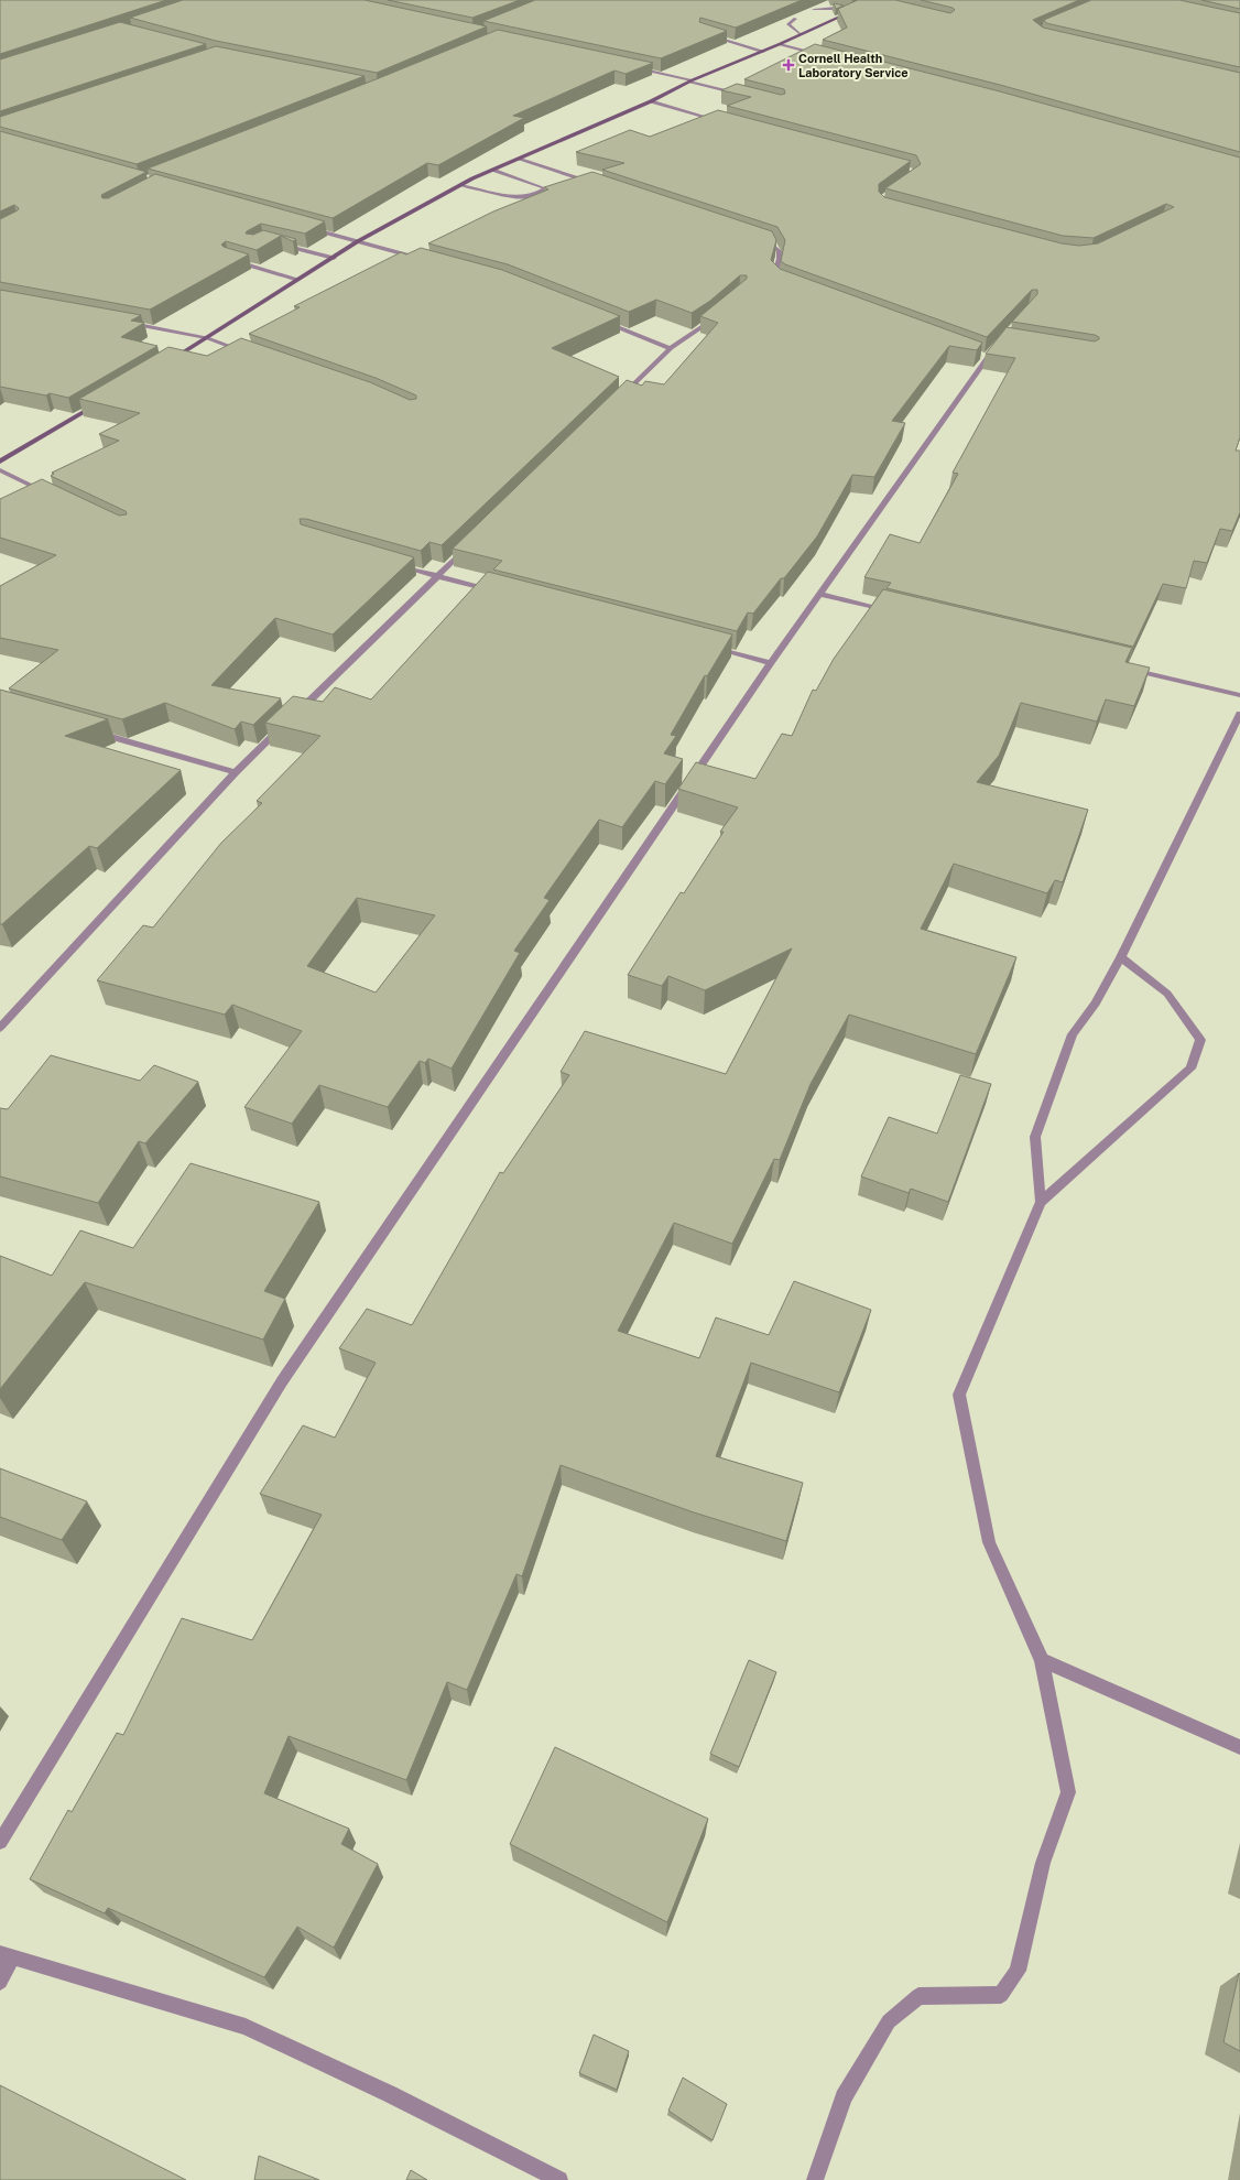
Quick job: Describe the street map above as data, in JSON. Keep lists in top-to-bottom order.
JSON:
{
  "places": {
    "health": ["Cornell Health Laboratory Service"]
  }
}
